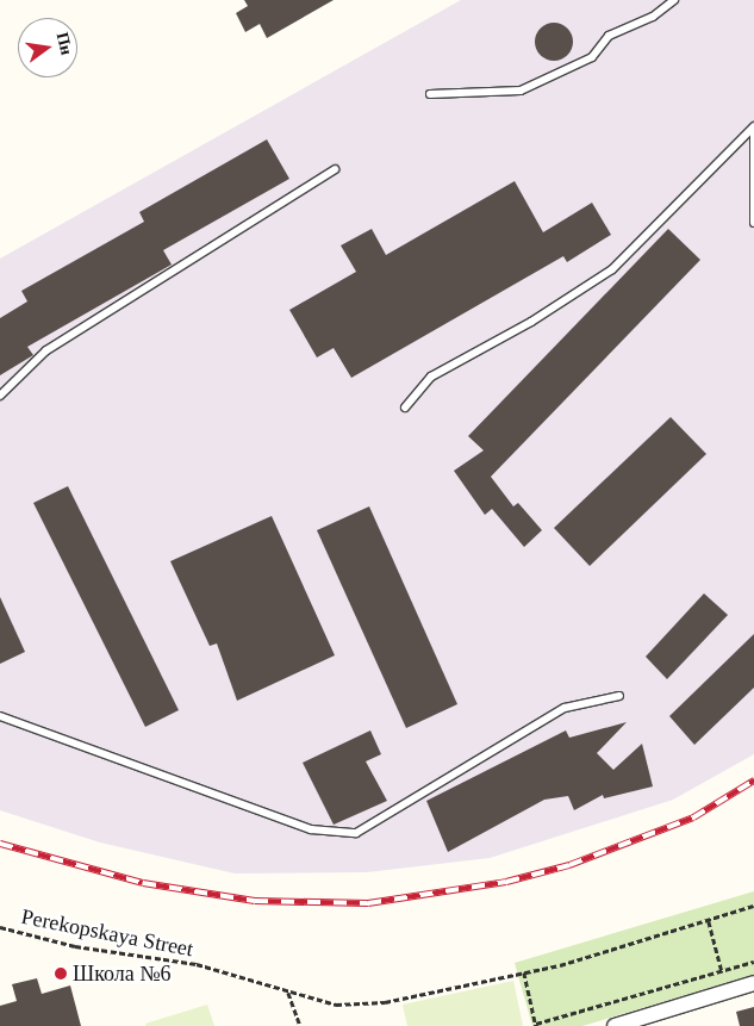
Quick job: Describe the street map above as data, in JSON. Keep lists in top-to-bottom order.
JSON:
{
  "streets": {
    "path": ["Perekopskaya Street"]
  },
  "places": ["Школа №6"],
  "north": "right"
}
